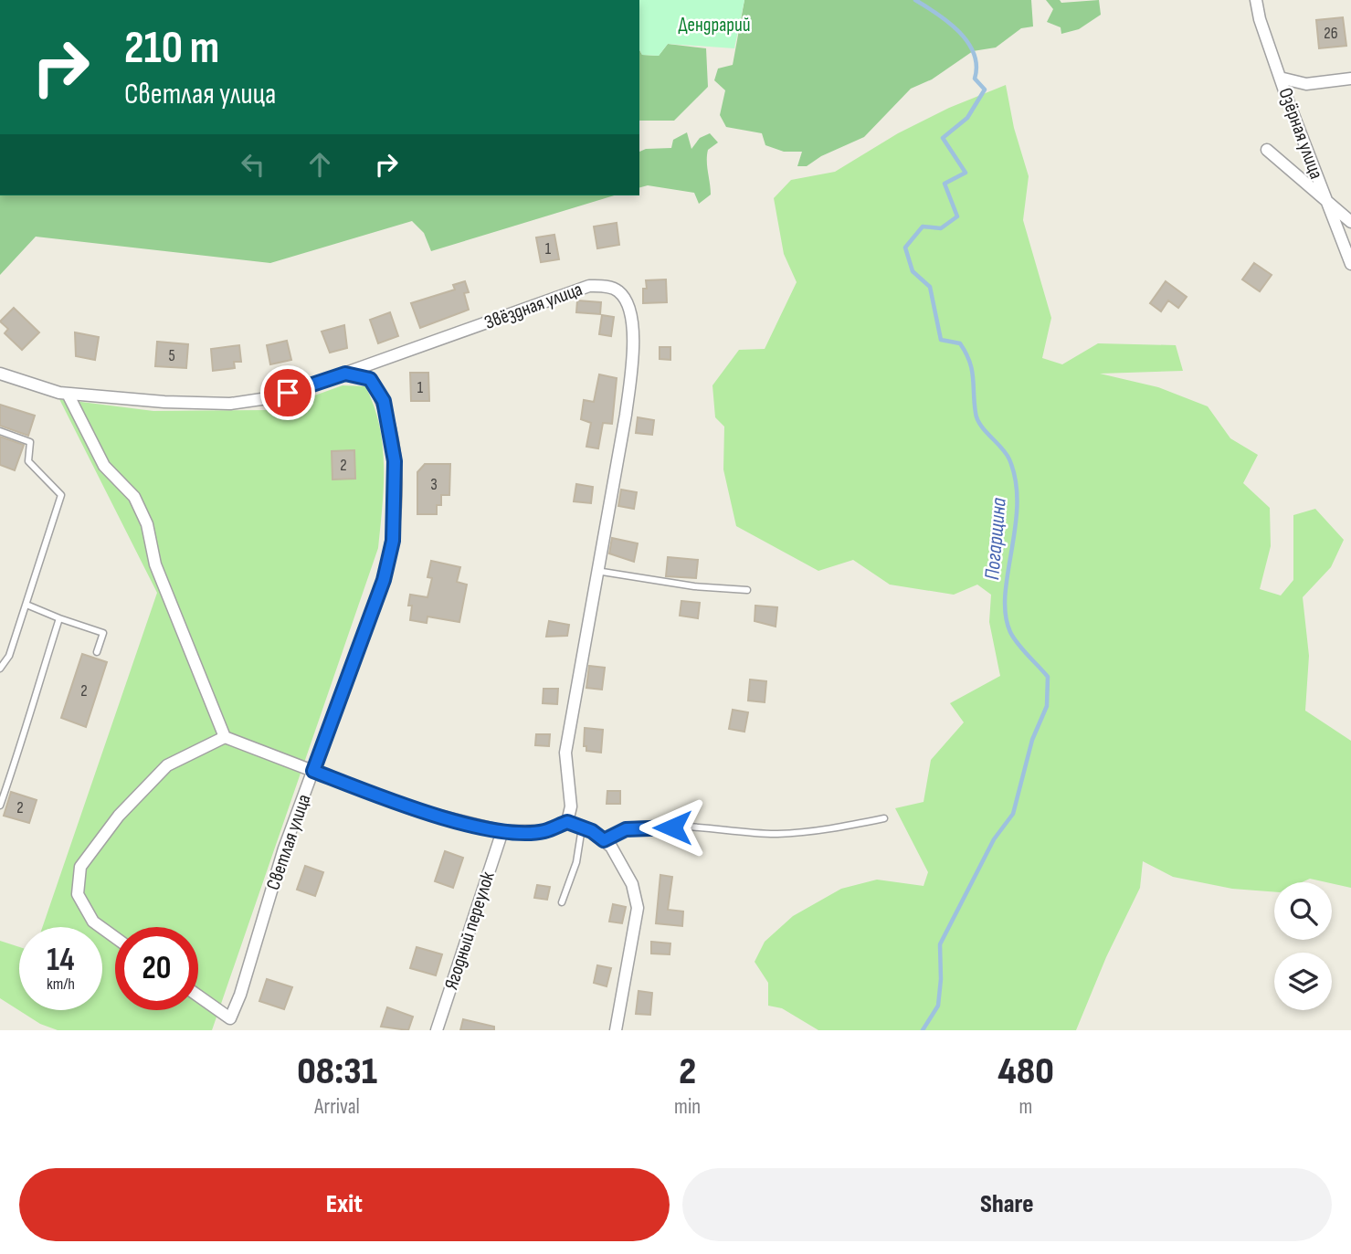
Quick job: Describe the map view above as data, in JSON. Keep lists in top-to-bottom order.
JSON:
{
  "streets": {
    "street": [
      "Озёрная улица",
      "Звёздная улица",
      "Светлая улица",
      "Ягодный переулок"
    ]
  },
  "crossings": [
    ["Звёздная улица", "Светлая улица"]
  ],
  "water": ["Погарщина"],
  "parks": ["Дендрарий"],
  "house_numbers": [
    "26",
    "1",
    "5",
    "1",
    "2",
    "3",
    "2",
    "2"
  ],
  "page": {
    "turn": ["210 m", "Светлая улица"],
    "speed": "14 km/h",
    "limit": "20",
    "eta": [
      "08:31",
      "Arrival",
      "2",
      "min",
      "480",
      "m"
    ],
    "buttons": ["Exit", "Share"]
  }
}
